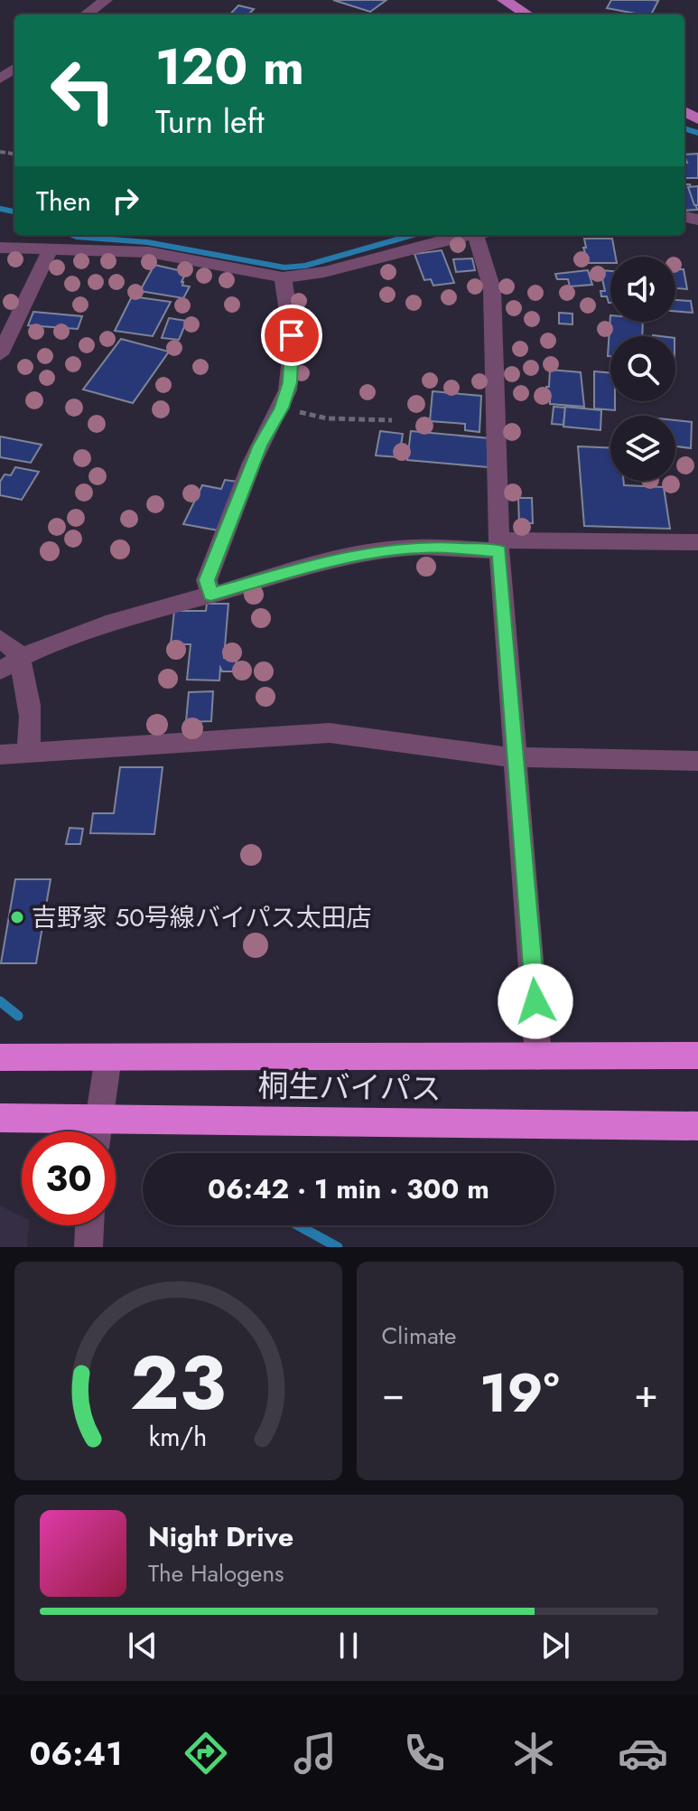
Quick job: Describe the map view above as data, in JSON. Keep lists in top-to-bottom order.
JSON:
{
  "streets": {
    "highway": ["桐生バイパス"]
  },
  "places": ["吉野家 50号線バイパス太田店"],
  "page": {
    "turn": ["120 m", "Turn left"],
    "then": "Then",
    "limit": "30",
    "trip": "06:42 · 1 min · 300 m",
    "tile": "Climate",
    "heat": ["−", "19°", "+"],
    "song": ["Night Drive", "The Halogens"],
    "tabs": "06:41",
    "gauge": ["23", "km/h"]
  }
}
